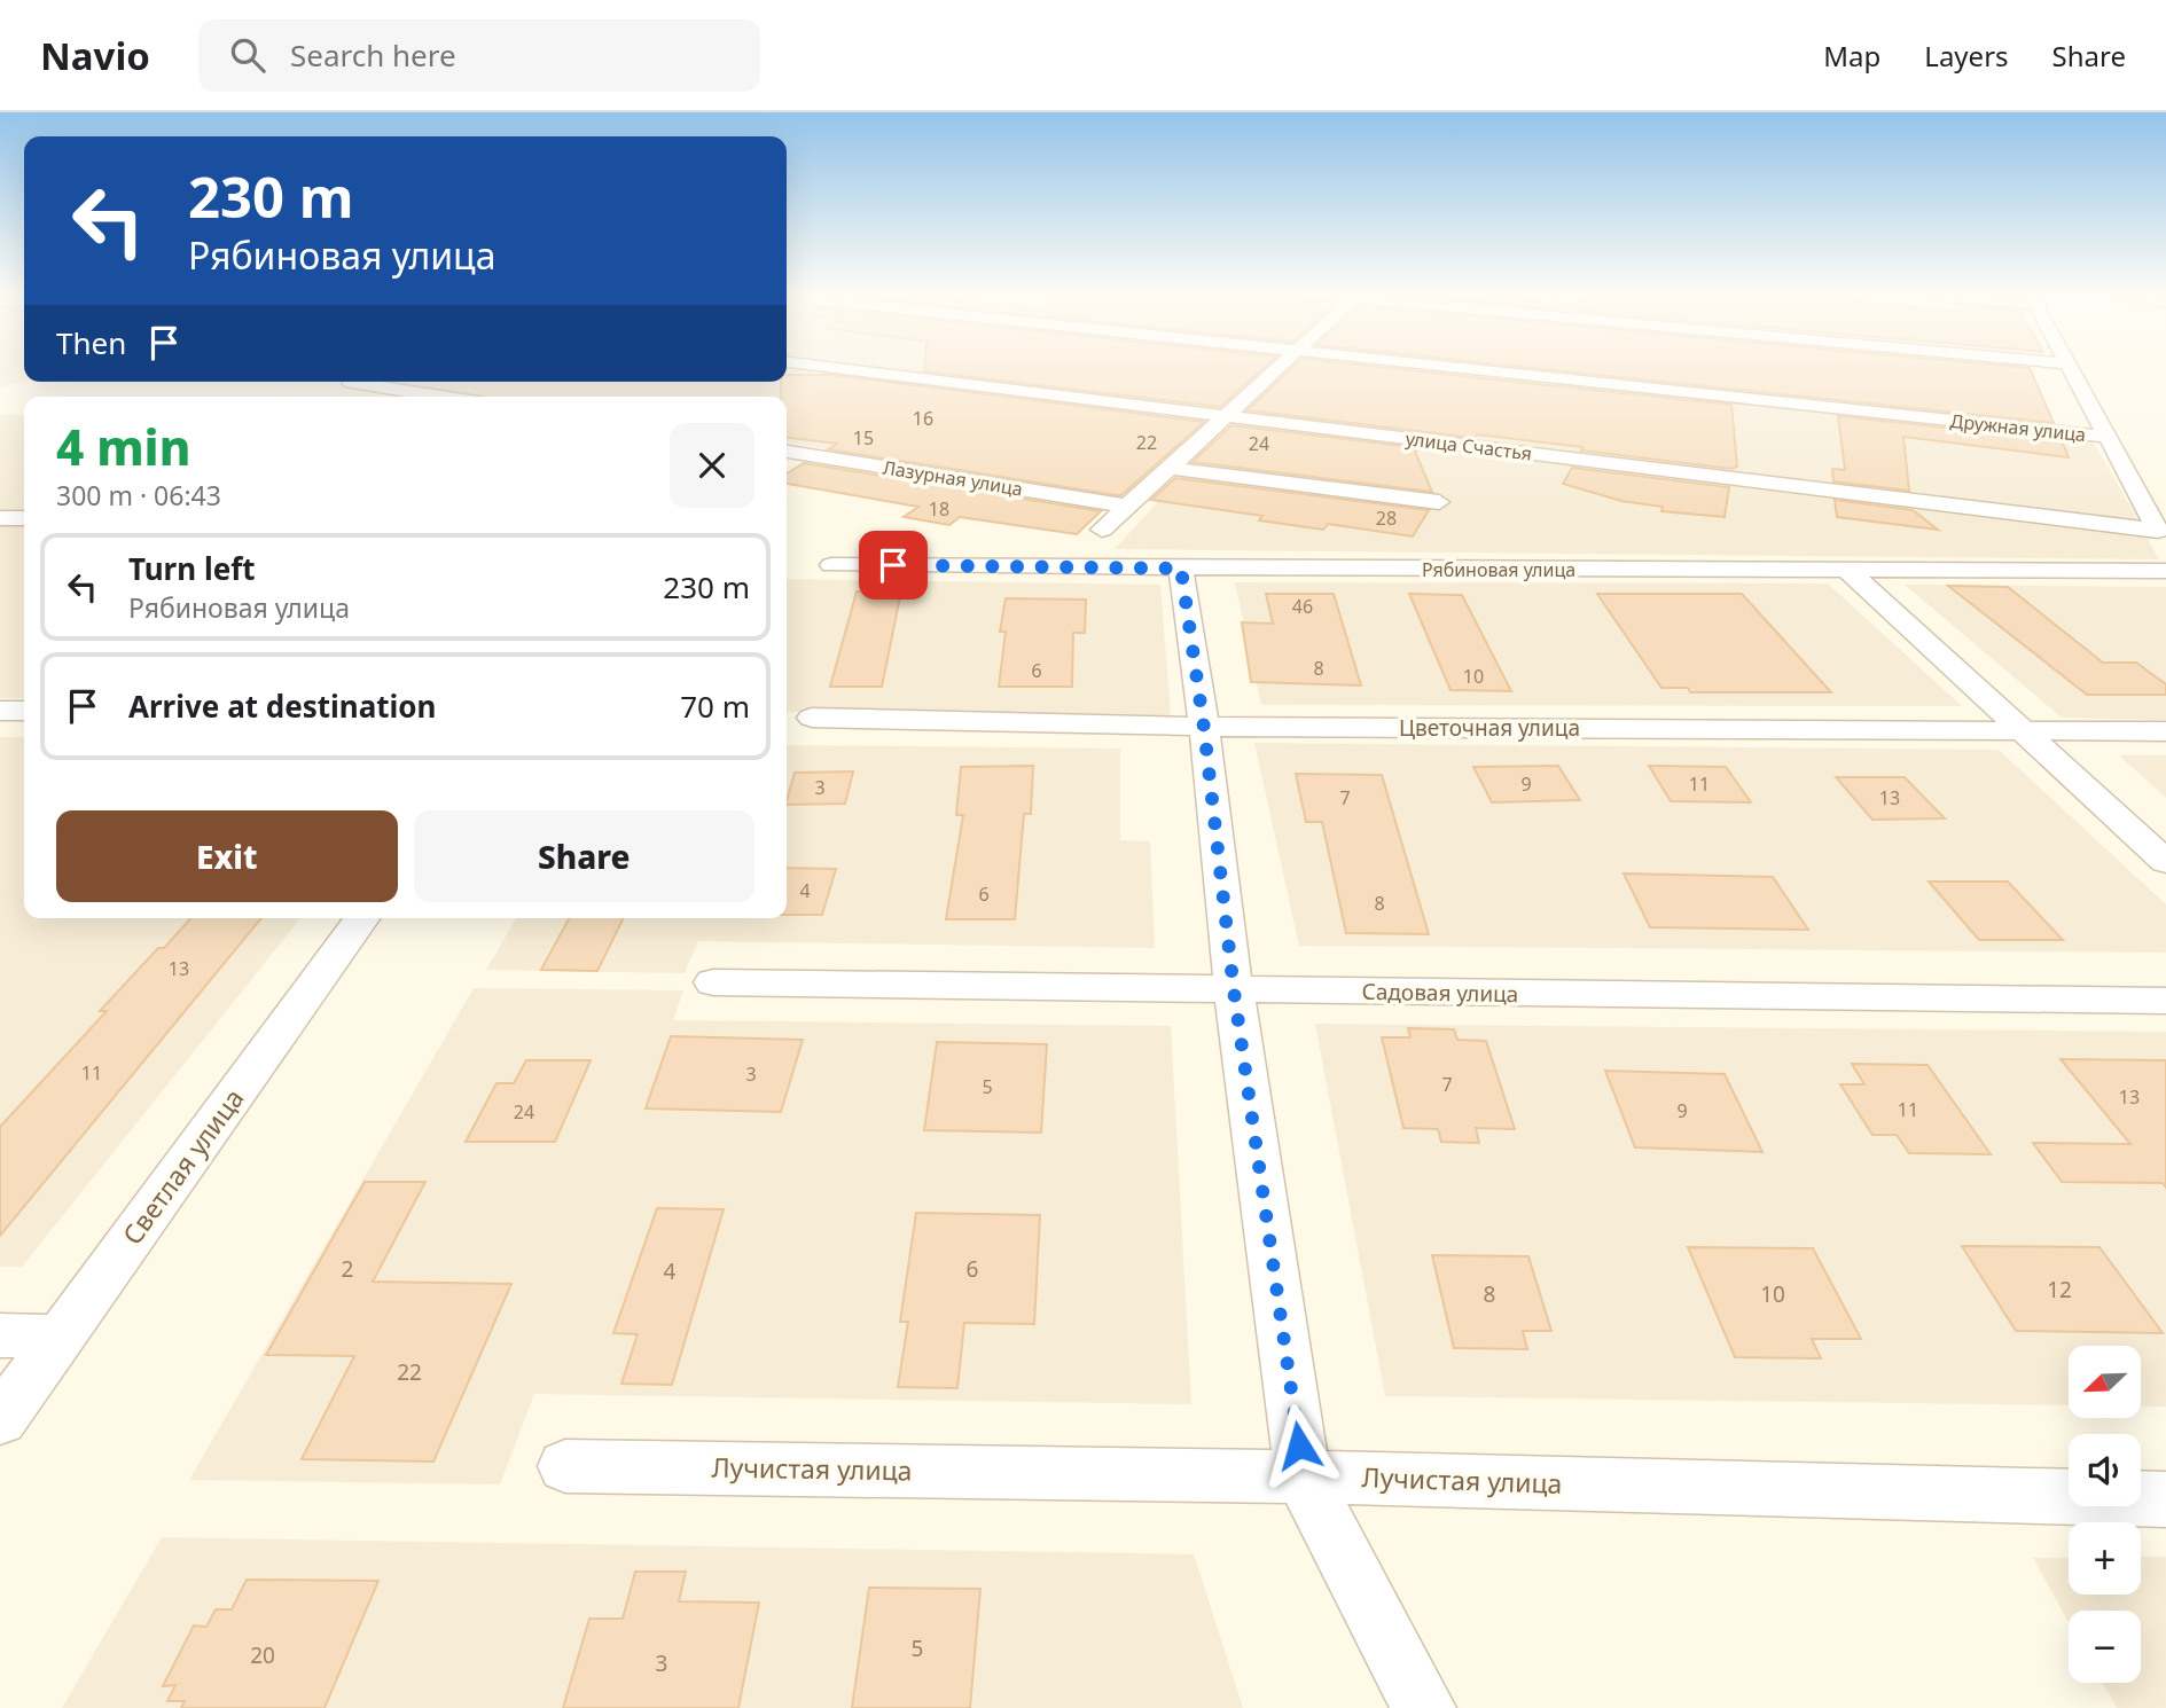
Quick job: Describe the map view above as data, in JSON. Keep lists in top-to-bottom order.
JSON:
{
  "streets": {
    "street": [
      "Дружная улица",
      "улица Счастья",
      "Лазурная улица",
      "Рябиновая улица",
      "Цветочная улица",
      "Садовая улица",
      "Светлая улица",
      "Лучистая улица"
    ]
  },
  "crossings": [
    ["Дружная улица", "улица Счастья"]
  ],
  "house_numbers": [
    "16",
    "15",
    "22",
    "24",
    "18",
    "28",
    "46",
    "8",
    "6",
    "10",
    "9",
    "11",
    "3",
    "7",
    "13",
    "4",
    "6",
    "8",
    "13",
    "11",
    "3",
    "7",
    "5",
    "13",
    "11",
    "9",
    "24",
    "2",
    "6",
    "4",
    "12",
    "8",
    "10",
    "22",
    "5",
    "20",
    "3"
  ],
  "north": "bottom left",
  "page": {
    "header": "Navio",
    "search": "Search here",
    "nav": ["Map", "Layers", "Share"],
    "turn": ["230 m", "Рябиновая улица"],
    "then": "Then",
    "heading": ["4 min", "300 m · 06:43"],
    "list": [
      {
        "name": "Turn left",
        "note": "Рябиновая улица",
        "value": "230 m"
      },
      {
        "name": "Arrive at destination",
        "value": "70 m"
      }
    ],
    "buttons": ["Exit", "Share"],
    "map_buttons": ["+", "−"]
  }
}
